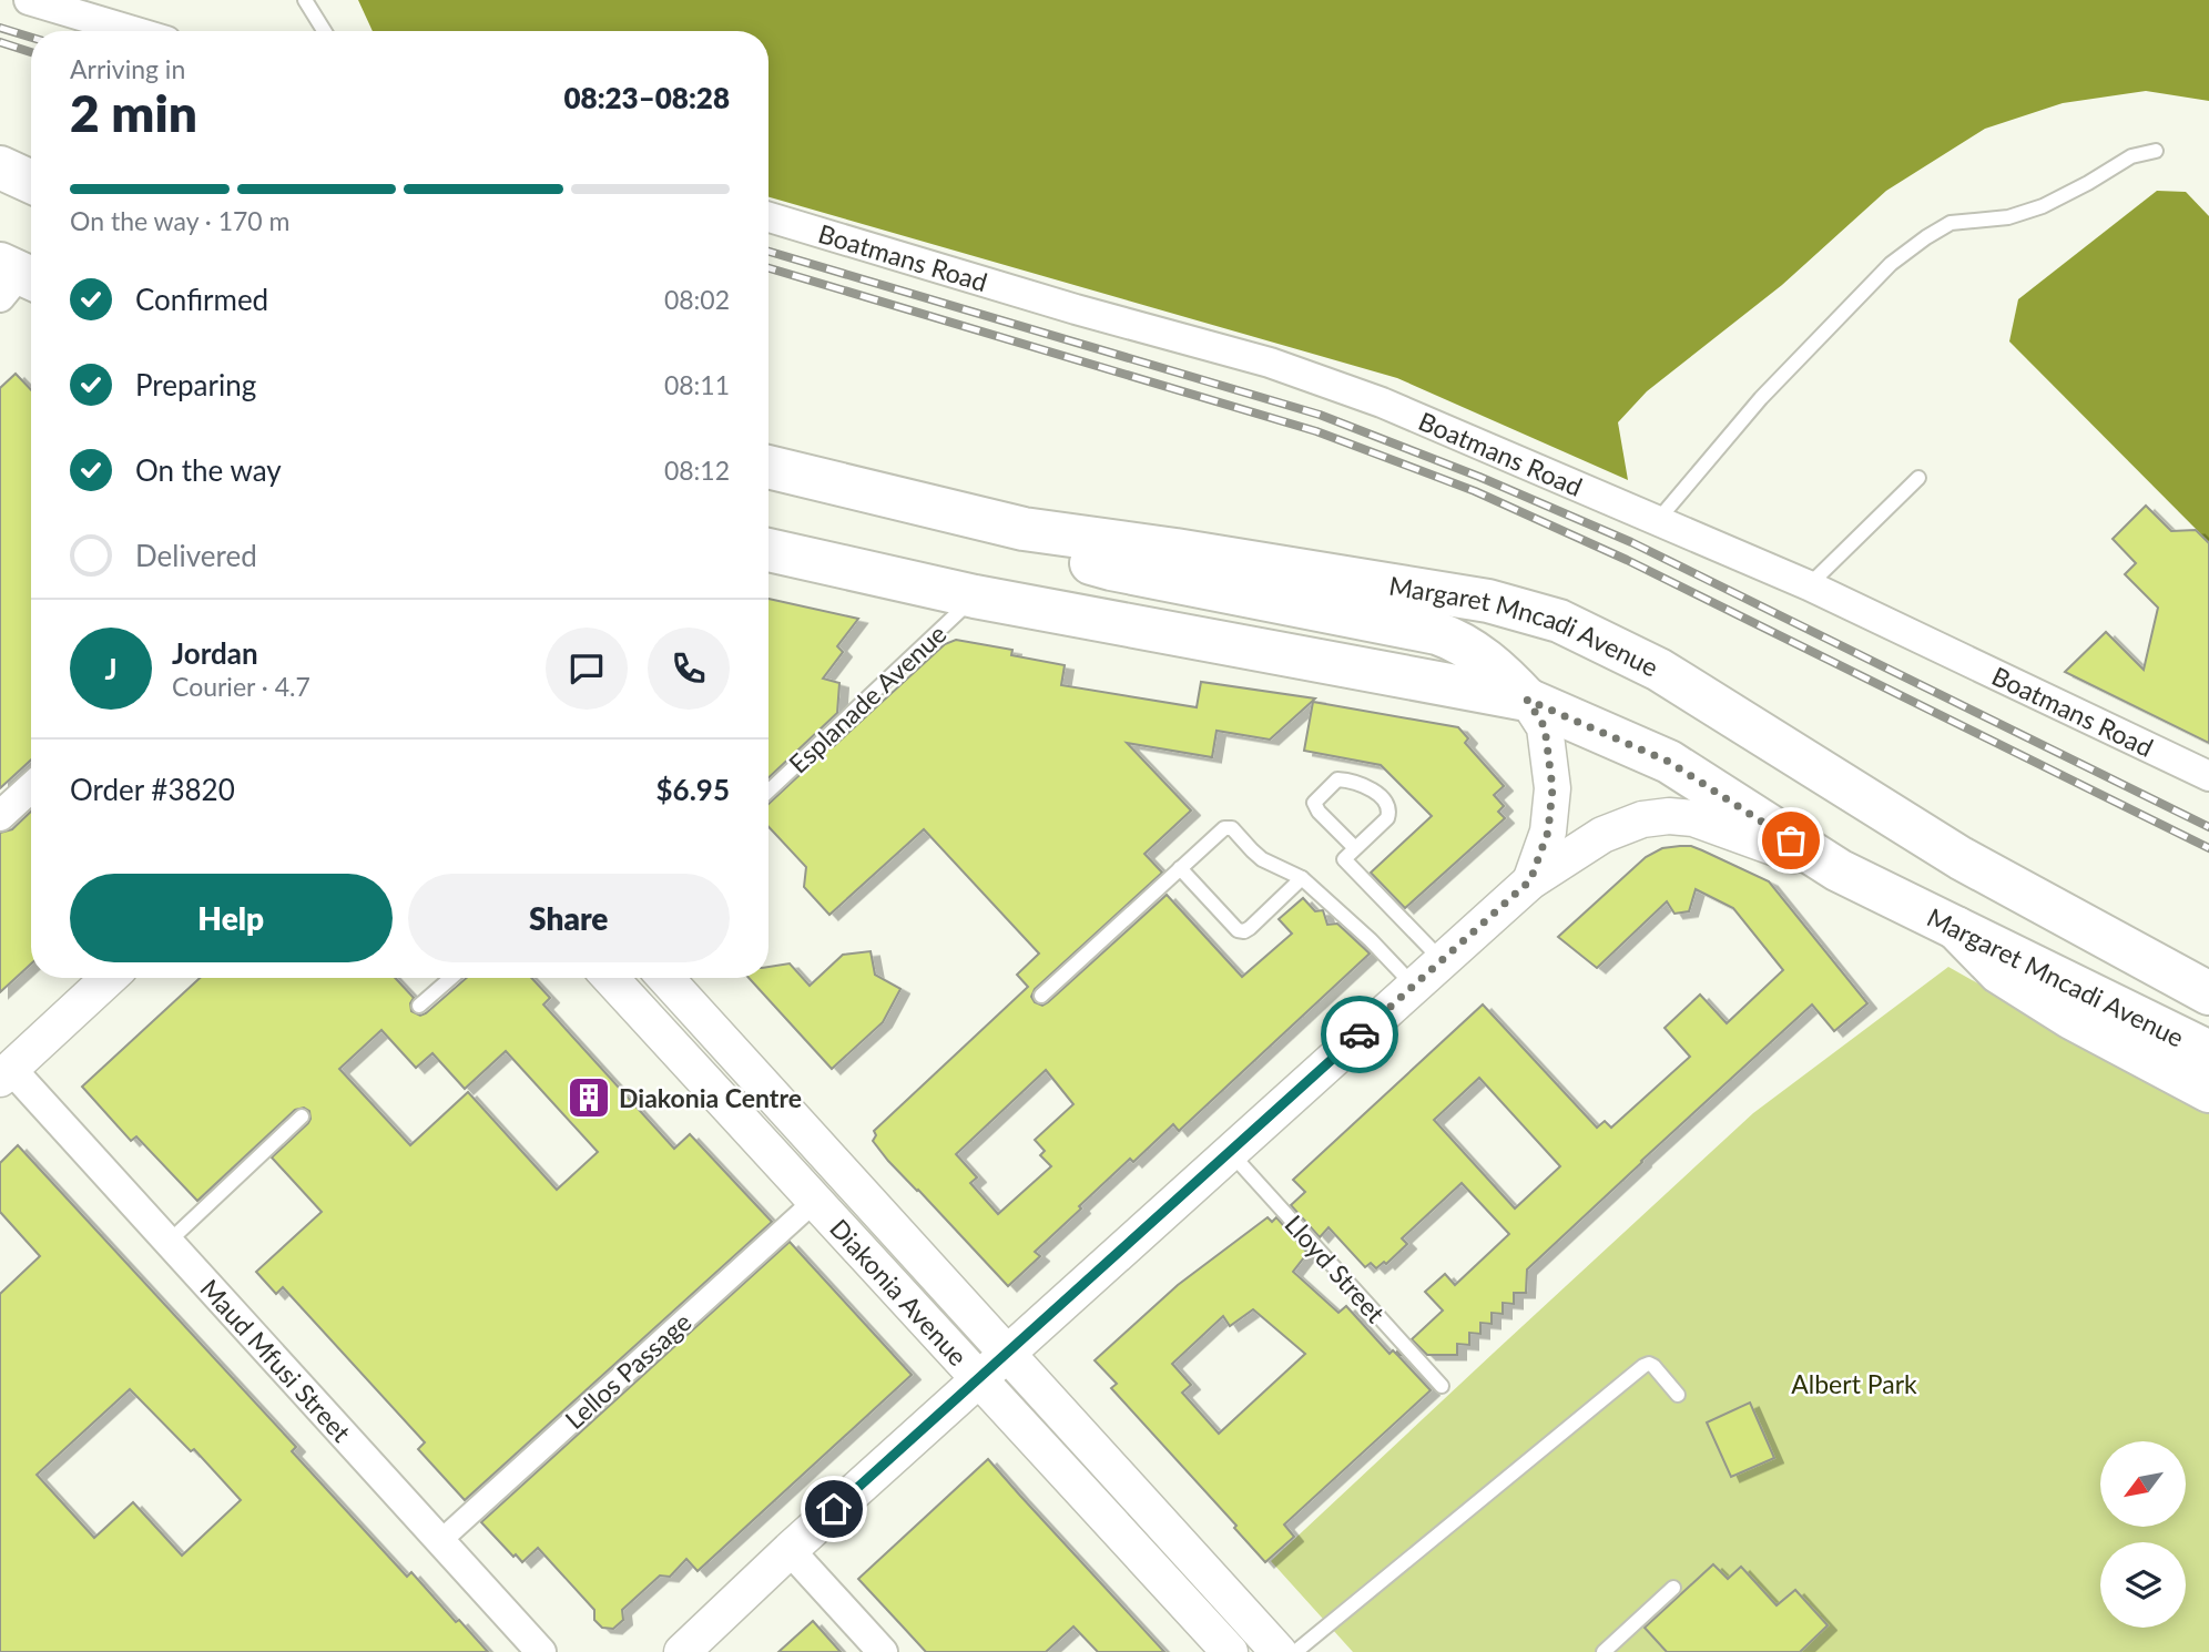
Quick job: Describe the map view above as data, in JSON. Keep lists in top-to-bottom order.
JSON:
{
  "streets": {
    "main road": ["Margaret Mncadi Avenue"],
    "street": [
      "Boatmans Road",
      "Diakonia Avenue",
      "Maud Mfusi Street",
      "Lellos Passage"
    ],
    "lane": ["Esplanade Avenue", "Lloyd Street"]
  },
  "crossings": [
    ["Margaret Mncadi Avenue", "Esplanade Avenue"],
    ["Diakonia Avenue", "Lellos Passage"],
    ["Maud Mfusi Street", "Lellos Passage"]
  ],
  "parks": ["Albert Park"],
  "places": {
    "building": ["Diakonia Centre"]
  },
  "north": "bottom left",
  "page": {
    "heading": ["2 min", "Arriving in", "08:23–08:28"],
    "panel": [
      "Jordan",
      "Courier · 4.7",
      "Order #3820",
      "$6.95"
    ],
    "bar": "On the way · 170 m",
    "list": [
      ["Confirmed", "08:02"],
      ["Preparing", "08:11"],
      ["On the way", "08:12"],
      "Delivered"
    ],
    "round": "J",
    "buttons": ["Help", "Share"]
  }
}
